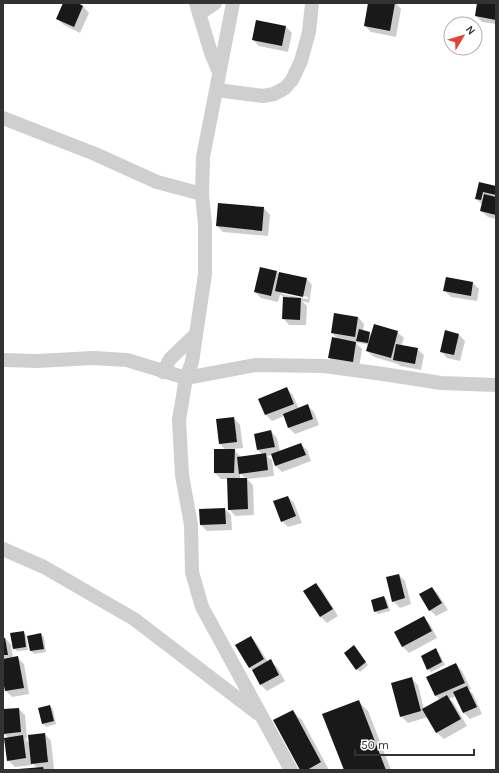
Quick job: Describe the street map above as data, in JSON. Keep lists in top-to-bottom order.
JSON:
{
  "scale_bar": "50 m",
  "north": "top right"
}
